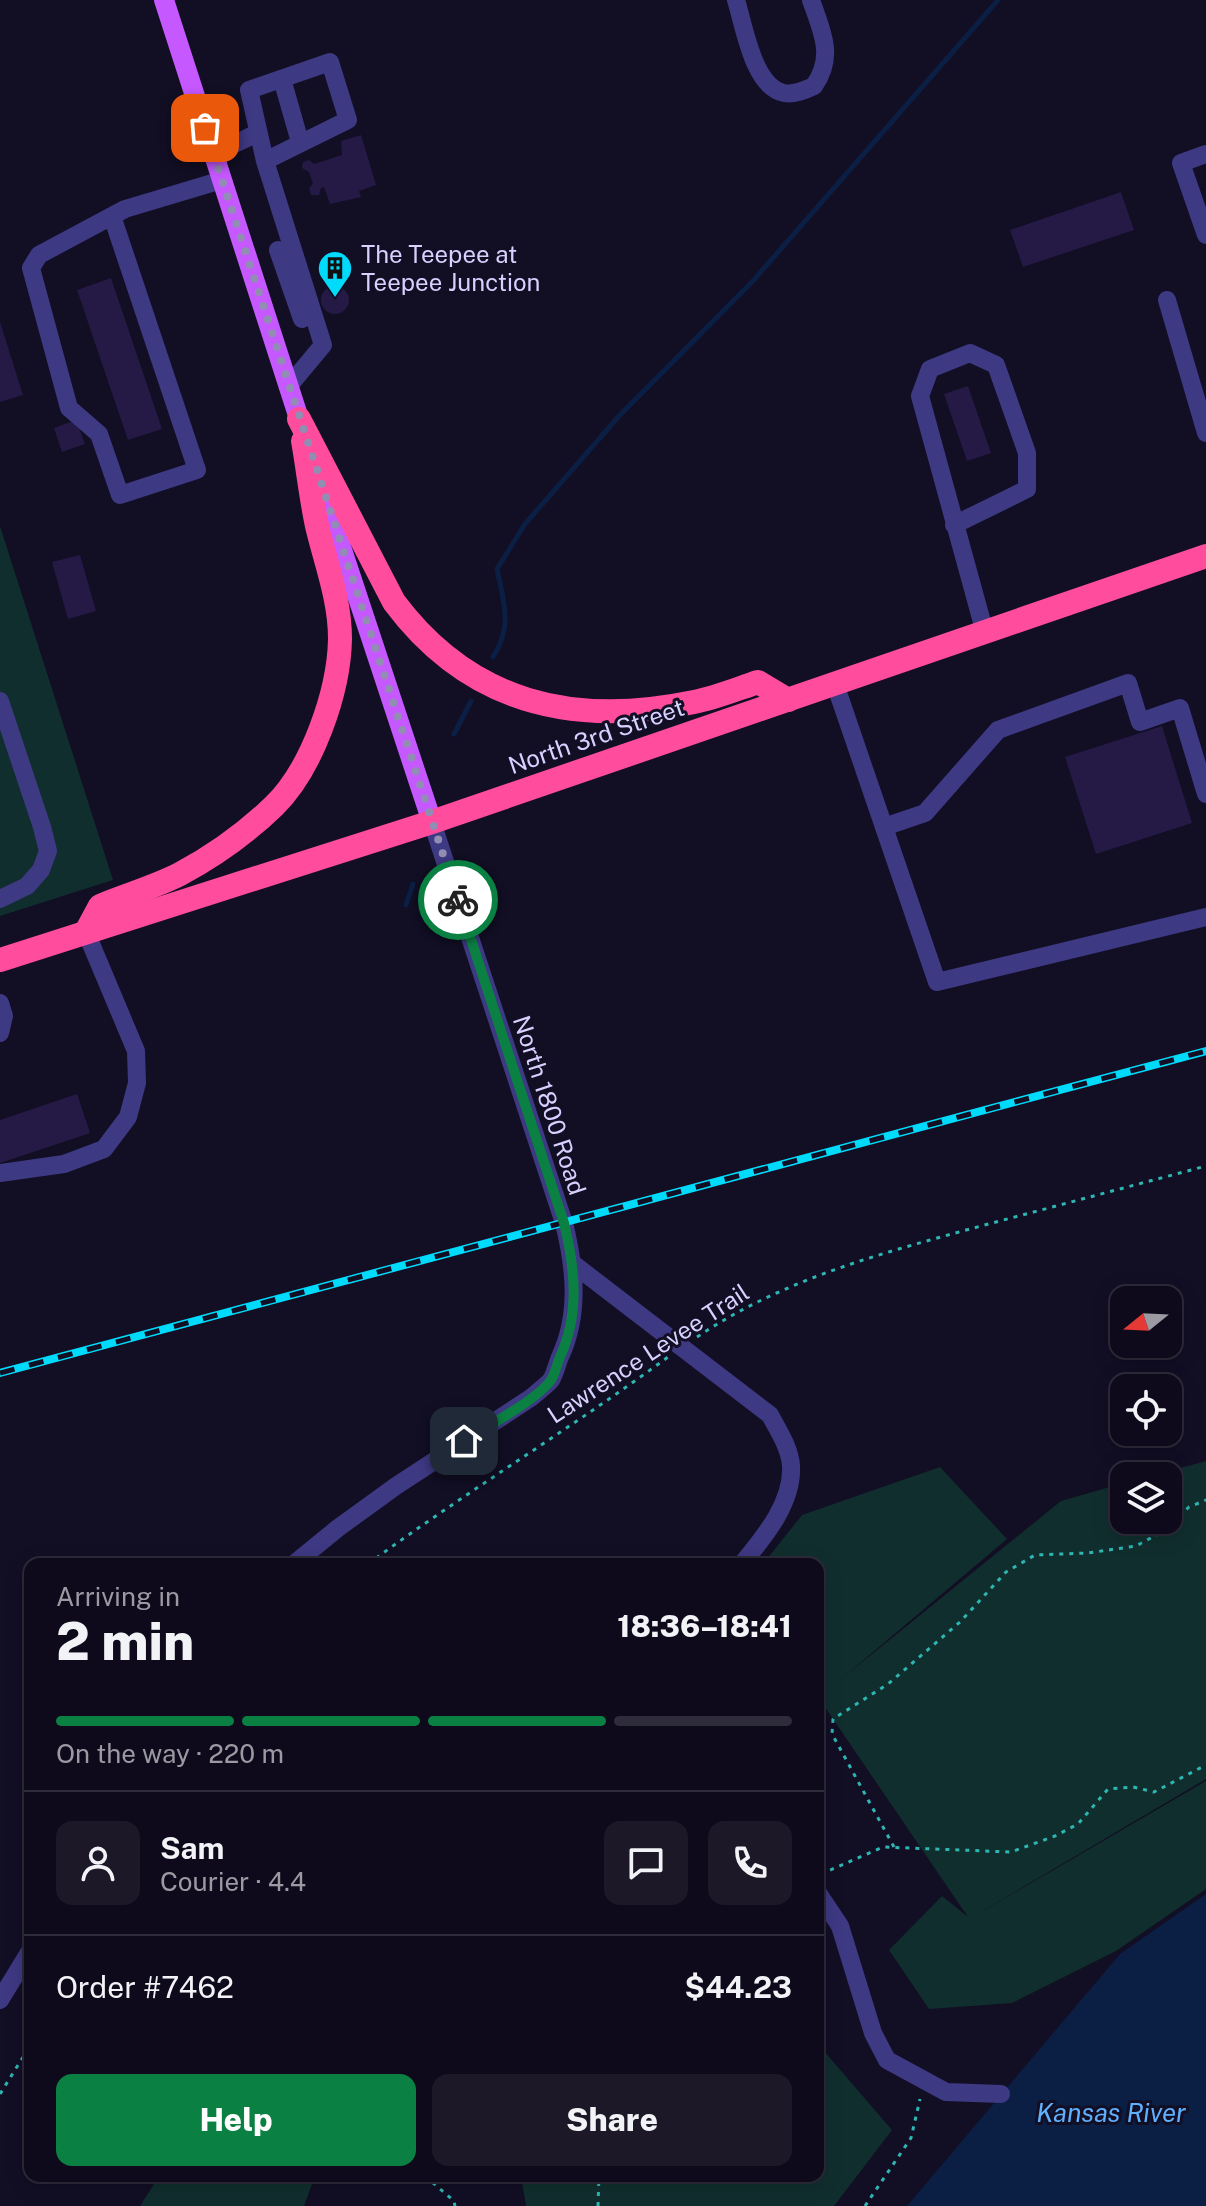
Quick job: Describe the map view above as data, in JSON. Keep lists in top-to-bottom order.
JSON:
{
  "streets": {
    "highway": ["North 3rd Street"],
    "street": ["North 1800 Road"],
    "path": ["Lawrence Levee Trail"]
  },
  "crossings": [
    ["North 3rd Street", "North 1800 Road"]
  ],
  "water": ["Kansas River"],
  "places": {
    "building": ["The Teepee at Teepee Junction"]
  },
  "north": "left",
  "page": {
    "heading": ["2 min", "Arriving in", "18:36–18:41"],
    "panel": [
      "Sam",
      "Courier · 4.4",
      "Order #7462",
      "$44.23"
    ],
    "bar": "On the way · 220 m",
    "buttons": ["Help", "Share"]
  }
}
